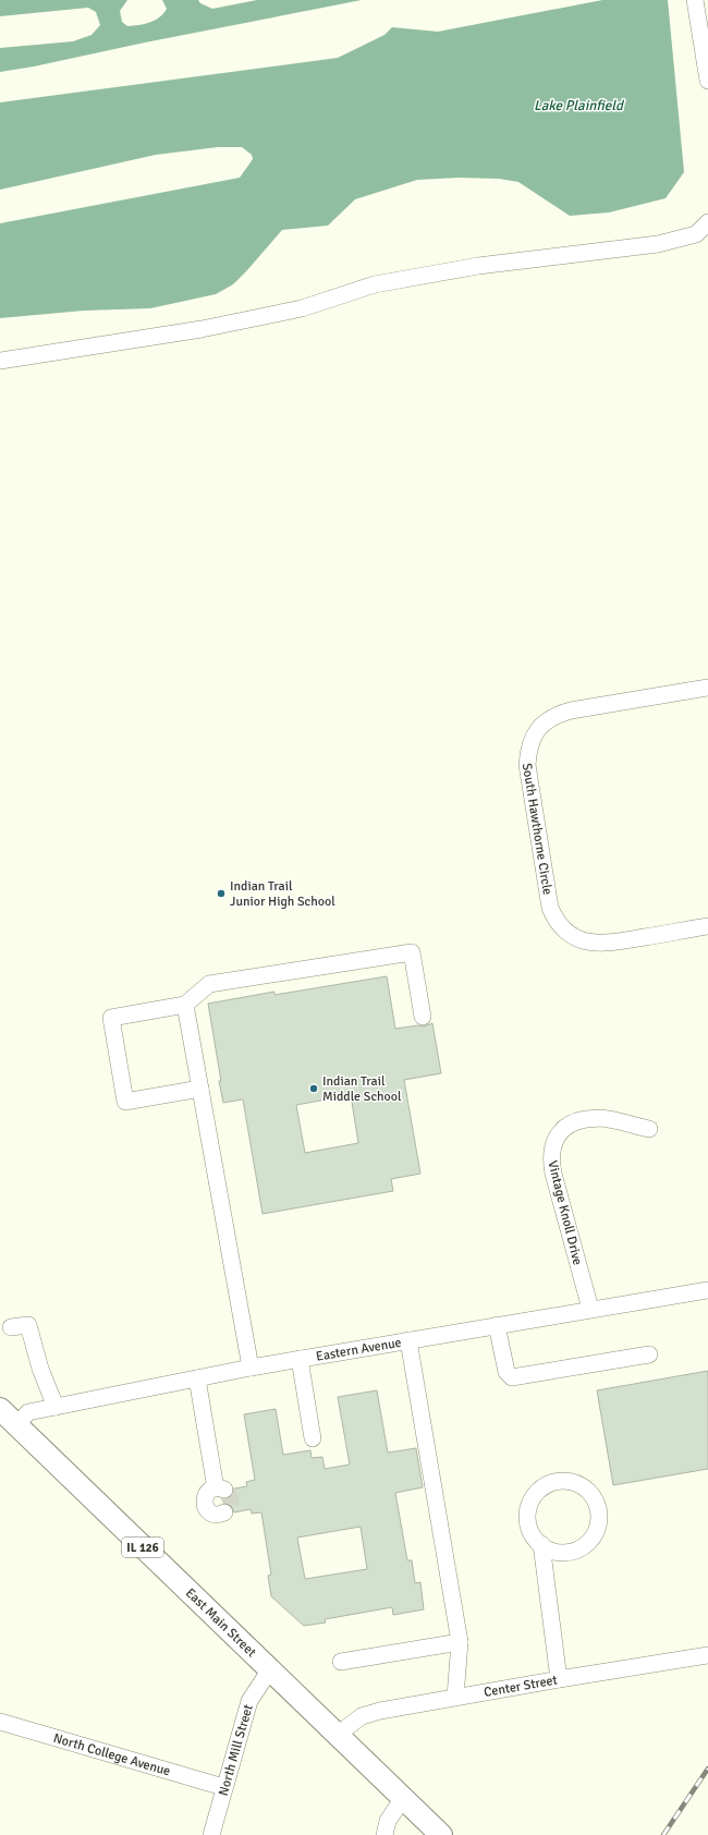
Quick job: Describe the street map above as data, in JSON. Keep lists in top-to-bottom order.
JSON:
{
  "streets": {
    "main road": ["IL 126", "East Main Street"],
    "street": [
      "South Hawthorne Circle",
      "Vintage Knoll Drive",
      "Eastern Avenue",
      "Center Street",
      "North Mill Street",
      "North College Avenue"
    ]
  },
  "crossings": [
    ["Vintage Knoll Drive", "Eastern Avenue"],
    ["Eastern Avenue", "East Main Street"],
    ["East Main Street", "Center Street"],
    ["East Main Street", "North Mill Street"],
    ["North Mill Street", "North College Avenue"]
  ],
  "water": ["Lake Plainfield"],
  "places": ["Indian Trail Junior High School", "Indian Trail Middle School"]
}
